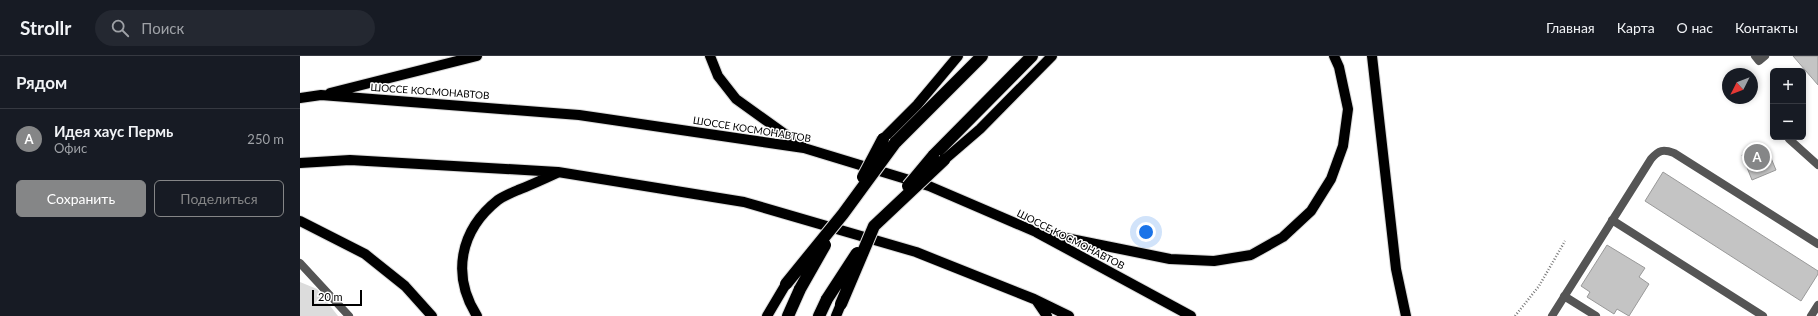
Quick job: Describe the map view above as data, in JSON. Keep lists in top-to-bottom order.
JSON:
{
  "streets": {
    "main road": ["ШОССЕ КОСМОНАВТОВ"]
  },
  "scale_bar": "20 m",
  "north": "bottom left",
  "page": {
    "header": "Strollr",
    "search": "Поиск",
    "nav": [
      "Главная",
      "Карта",
      "О нас",
      "Контакты"
    ],
    "heading": "Рядом",
    "map_buttons": ["+", "−"],
    "list": [
      {
        "mark": "A",
        "name": "Идея хаус Пермь",
        "note": "Офис",
        "value": "250 m"
      }
    ],
    "pins": "A",
    "buttons": ["Сохранить", "Поделиться"],
    "scale": "20 m"
  }
}
